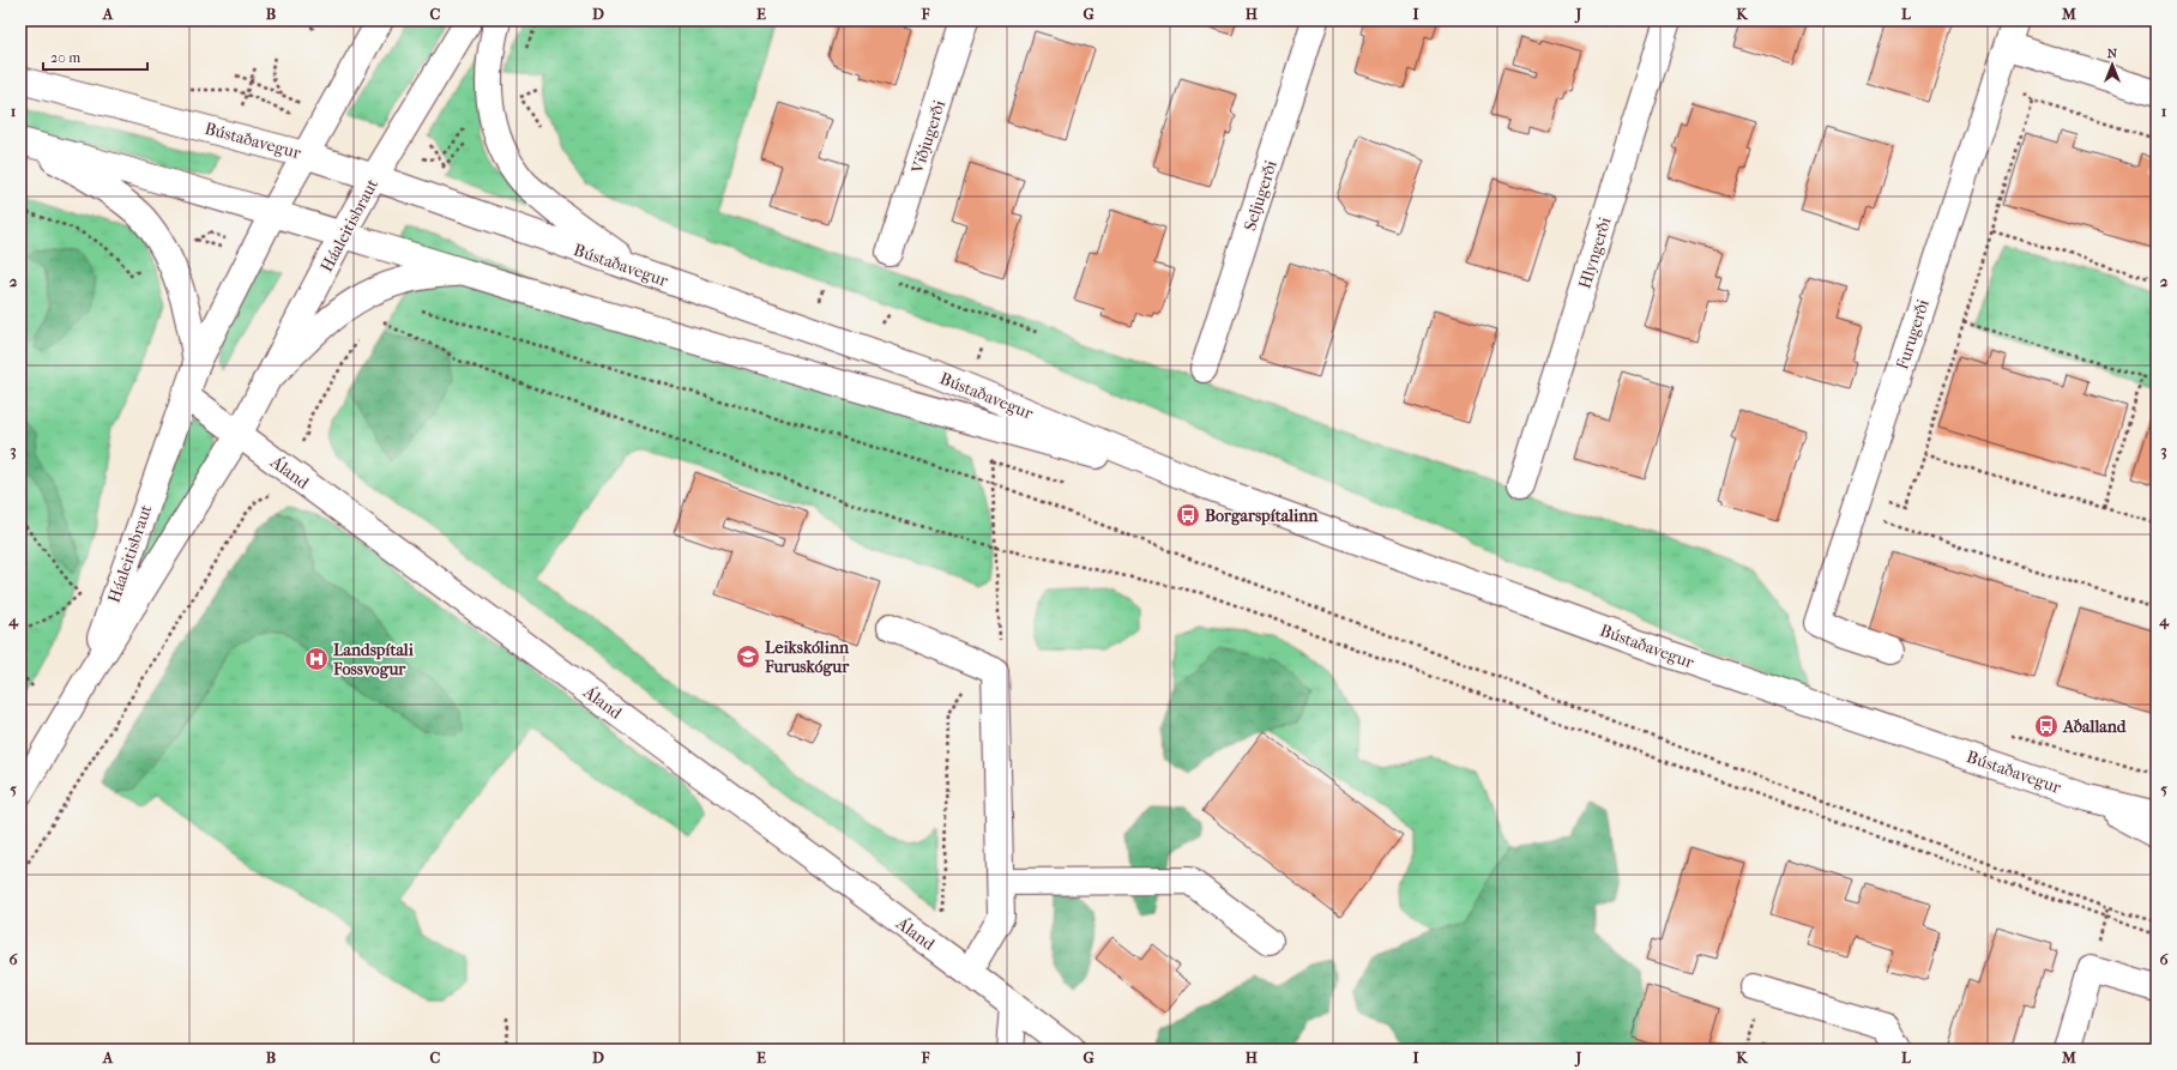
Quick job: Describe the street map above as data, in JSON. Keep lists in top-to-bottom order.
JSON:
{
  "streets": {
    "main road": [
      "Viðjugerði",
      "Bústaðavegur",
      "Seljugerði",
      "Háaleitisbraut",
      "Hlyngerði",
      "Furugerði",
      "Áland"
    ]
  },
  "crossings": [
    ["Bústaðavegur", "Háaleitisbraut"],
    ["Háaleitisbraut", "Áland"]
  ],
  "places": {
    "bus stop": ["Borgarspítalinn", "Aðalland"],
    "school or university": ["Leikskólinn Furuskógur"],
    "hospital": ["Landspítali Fossvogur"]
  },
  "scale_bar": "20 m",
  "north": "top",
  "grid": {
    "columns": [
      "A",
      "B",
      "C",
      "D",
      "E",
      "F",
      "G",
      "H",
      "I",
      "J",
      "K",
      "L",
      "M"
    ],
    "rows": [
      "1",
      "2",
      "3",
      "4",
      "5",
      "6"
    ]
  }
}
